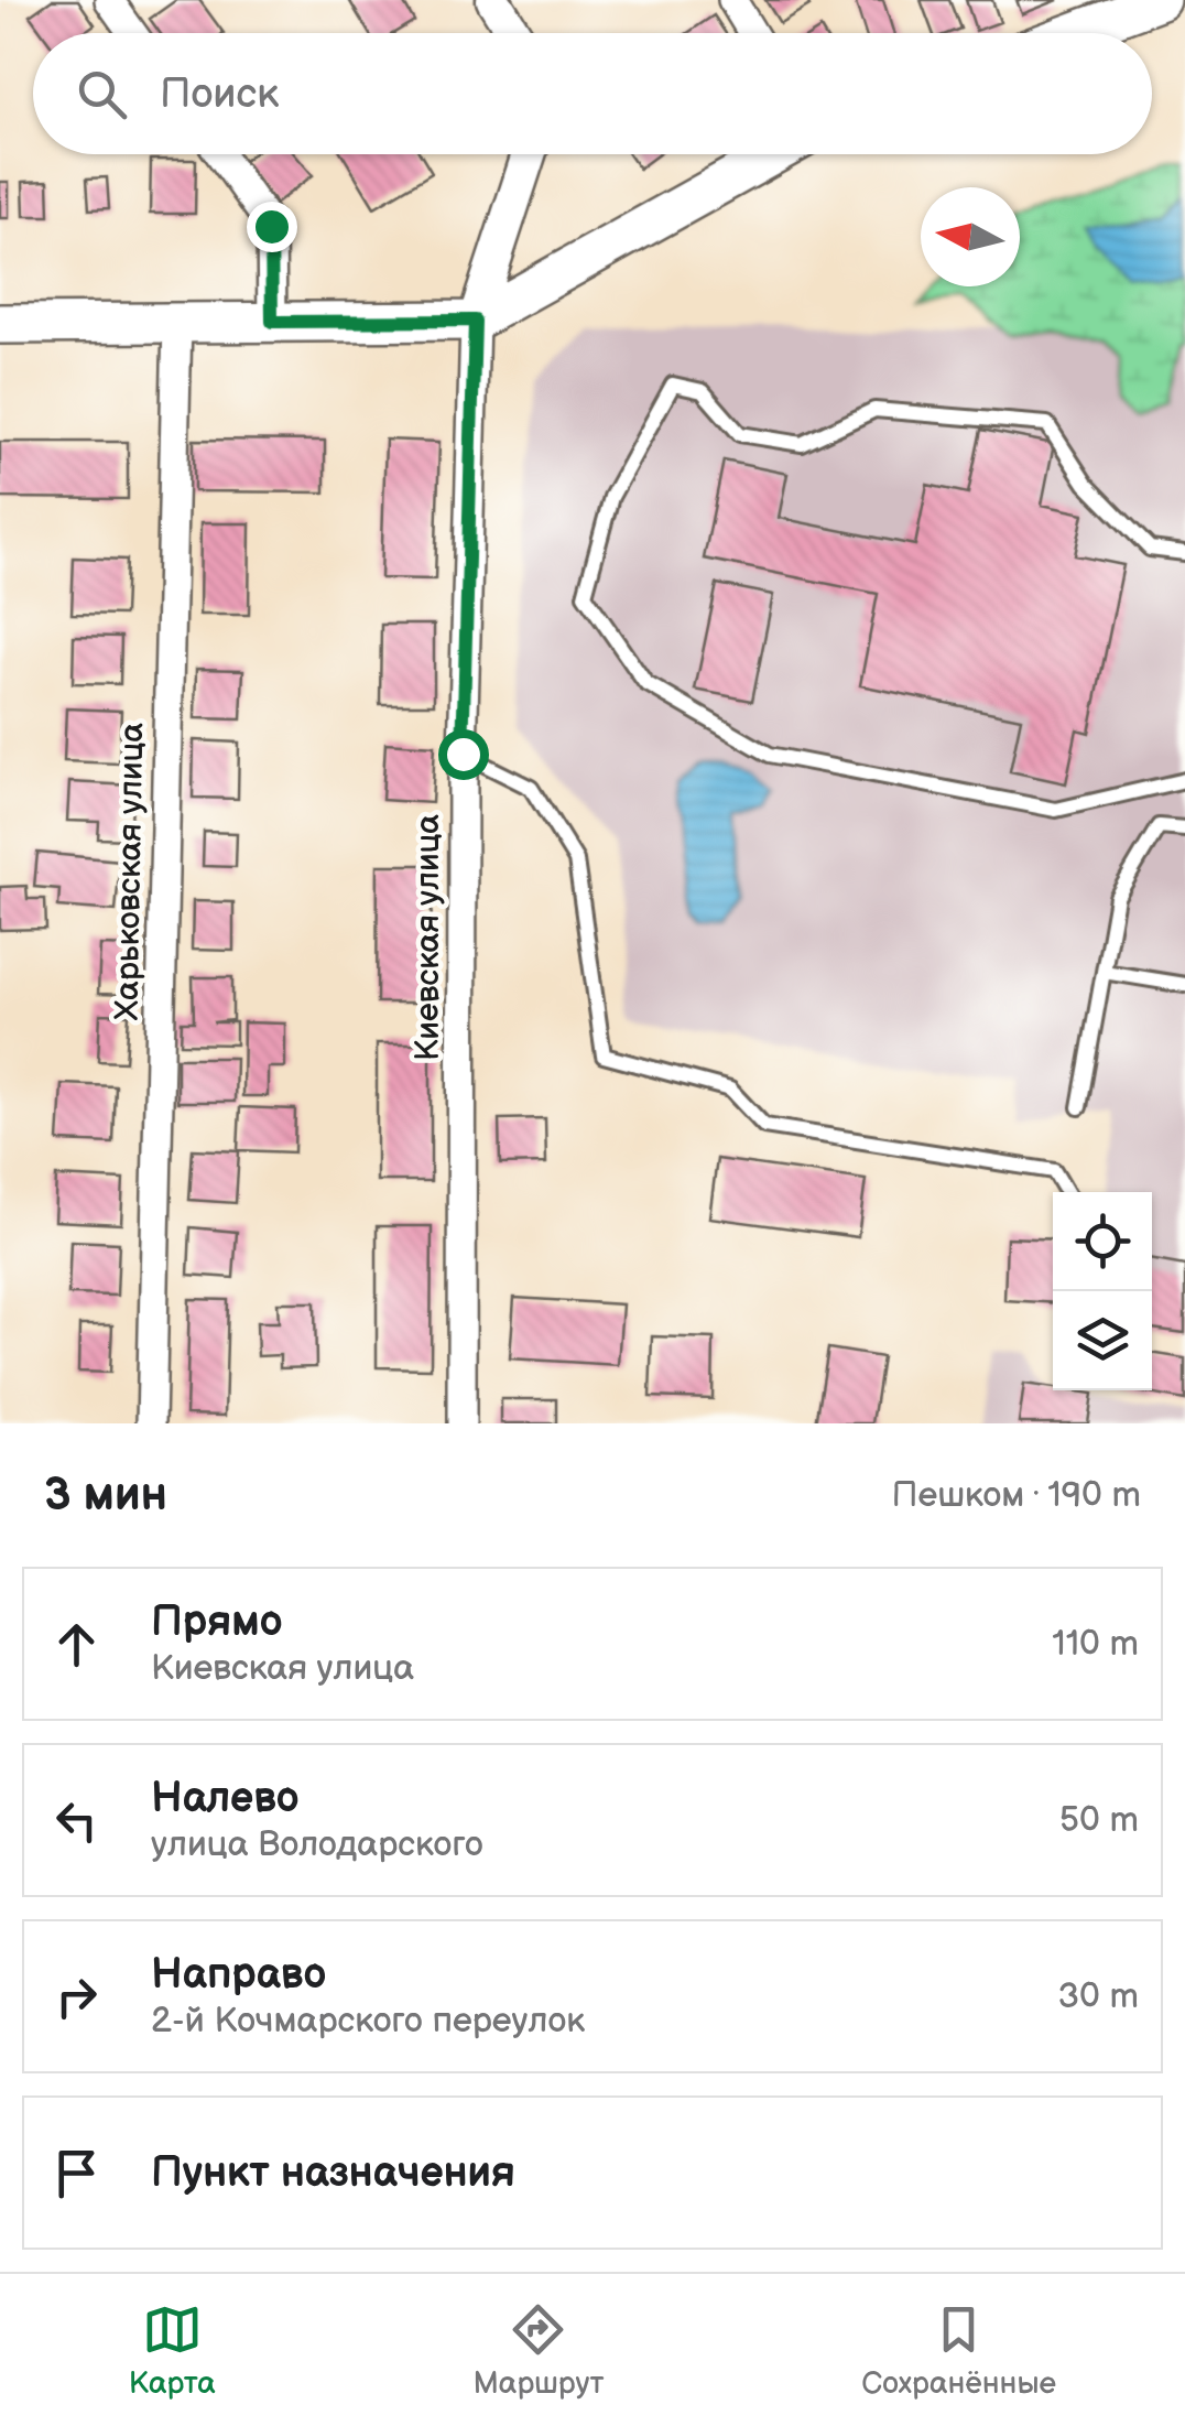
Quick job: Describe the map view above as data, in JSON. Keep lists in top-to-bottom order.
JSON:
{
  "streets": {
    "street": ["Харьковская улица", "Киевская улица"]
  },
  "north": "left",
  "page": {
    "search": "Поиск",
    "heading": ["3 мин", "Пешком · 190 m"],
    "list": [
      ["Прямо", "Киевская улица", "110 m"],
      ["Налево", "улица Володарского", "50 m"],
      ["Направо", "2-й Кочмарского переулок", "30 m"],
      "Пункт назначения"
    ],
    "nav": ["Карта", "Маршрут", "Сохранённые"]
  }
}
